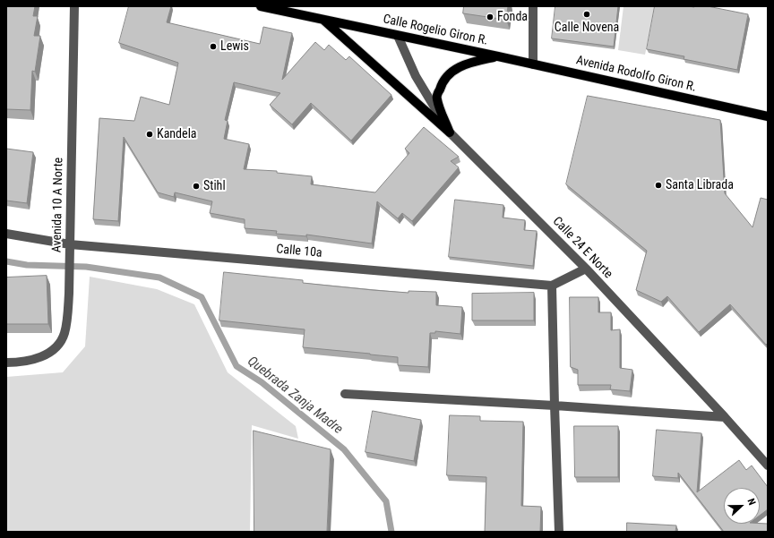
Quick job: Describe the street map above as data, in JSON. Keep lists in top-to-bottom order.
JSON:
{
  "streets": {
    "main road": ["Calle Rogelio Giron R.", "Avenida Rodolfo Giron R."],
    "street": ["Avenida 10 A Norte", "Calle 24 E Norte", "Calle 10a"]
  },
  "crossings": [
    ["Calle Rogelio Giron R.", "Avenida Rodolfo Giron R."],
    ["Calle Rogelio Giron R.", "Calle 24 E Norte"],
    ["Avenida 10 A Norte", "Calle 10a"]
  ],
  "water": ["Quebrada Zanja Madre"],
  "places": [
    "Calle Novena",
    "Fonda",
    "Lewis",
    "Kandela",
    "Santa Librada",
    "Stihl"
  ],
  "north": "right"
}
